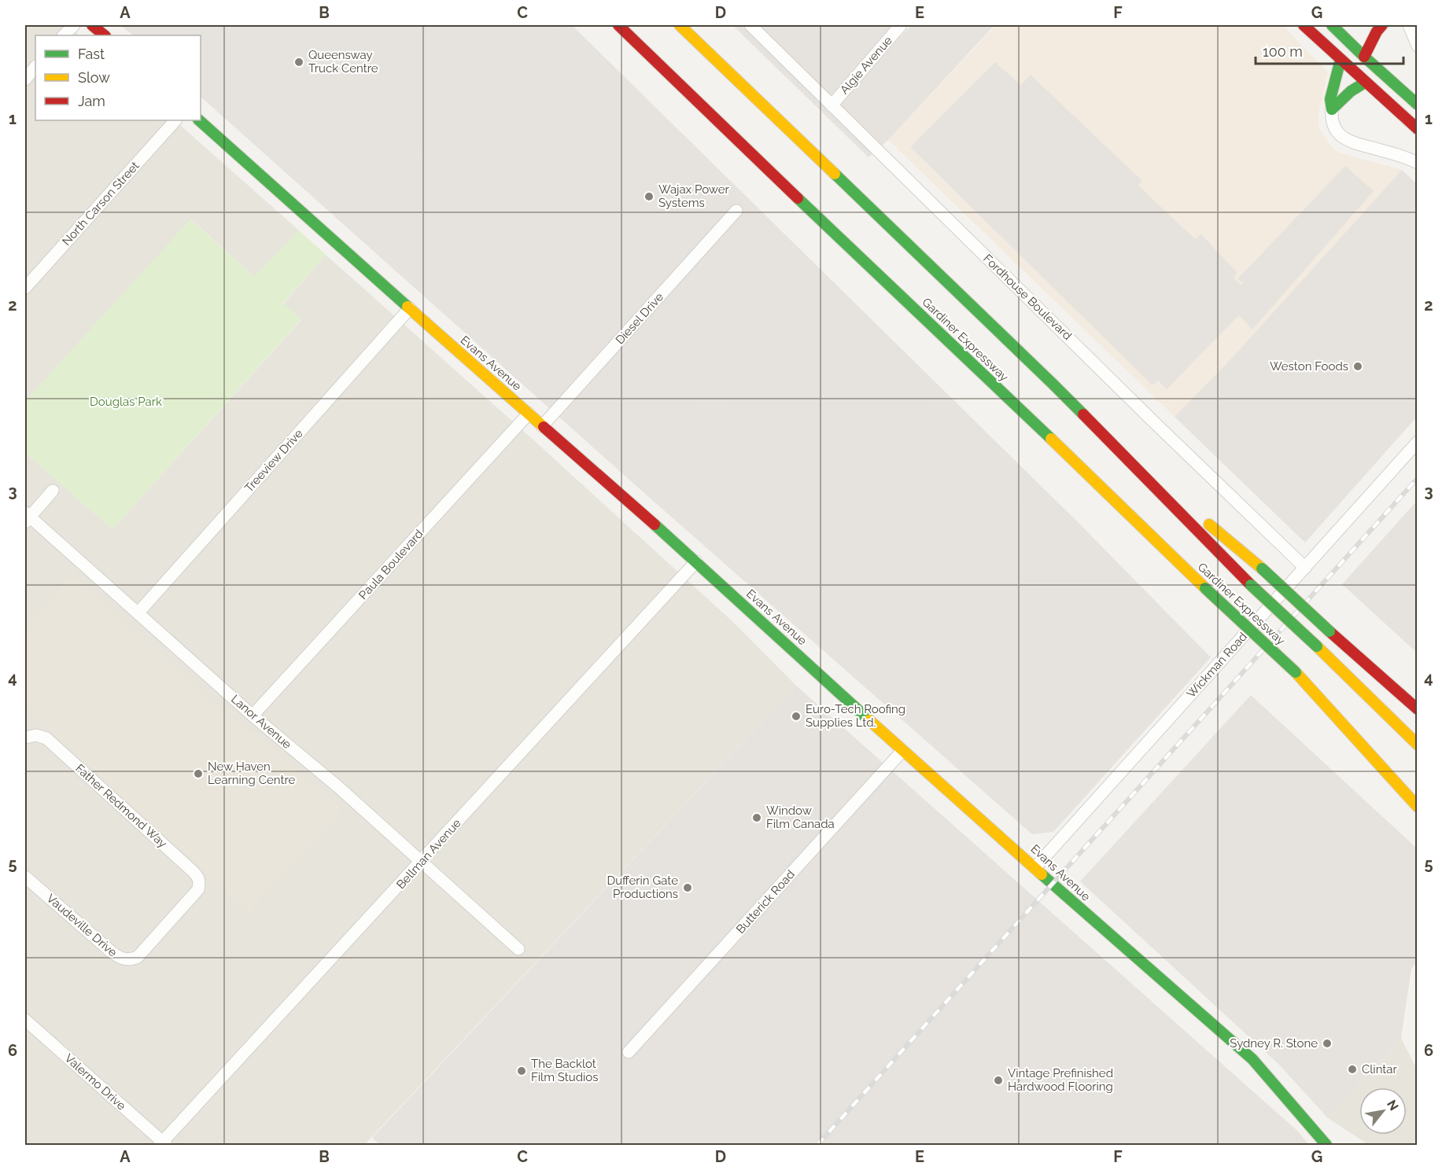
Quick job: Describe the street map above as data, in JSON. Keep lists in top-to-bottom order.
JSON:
{
  "streets": {
    "main road": ["Gardiner Expressway", "Evans Avenue"],
    "street": [
      "Algie Avenue",
      "North Carson Street",
      "Fordhouse Boulevard",
      "Diesel Drive",
      "Treeview Drive",
      "Paula Boulevard",
      "Wickman Road",
      "Lanor Avenue",
      "Father Redmond Way",
      "Bellman Avenue",
      "Butterick Road",
      "Vaudeville Drive",
      "Valermo Drive"
    ]
  },
  "crossings": [
    ["Algie Avenue", "Fordhouse Boulevard"],
    ["Fordhouse Boulevard", "Wickman Road"],
    ["Diesel Drive", "Evans Avenue"],
    ["Evans Avenue", "Treeview Drive"],
    ["Evans Avenue", "Paula Boulevard"],
    ["Evans Avenue", "Wickman Road"],
    ["Evans Avenue", "Bellman Avenue"],
    ["Evans Avenue", "Butterick Road"],
    ["Treeview Drive", "Lanor Avenue"],
    ["Paula Boulevard", "Lanor Avenue"],
    ["Lanor Avenue", "Bellman Avenue"],
    ["Father Redmond Way", "Vaudeville Drive"],
    ["Bellman Avenue", "Valermo Drive"]
  ],
  "parks": ["Douglas Park"],
  "places": [
    "Queensway Truck Centre",
    "Wajax Power Systems",
    "Weston Foods",
    "Euro-Tech Roofing Supplies Ltd.",
    "New Haven Learning Centre",
    "Window Film Canada",
    "Dufferin Gate Productions",
    "Sydney R. Stone",
    "Clintar",
    "The Backlot Film Studios",
    "Vintage Prefinished Hardwood Flooring"
  ],
  "legend": ["Fast", "Slow", "Jam"],
  "scale_bar": "100 m",
  "north": "top right",
  "grid": {
    "columns": [
      "A",
      "B",
      "C",
      "D",
      "E",
      "F",
      "G"
    ],
    "rows": [
      "1",
      "2",
      "3",
      "4",
      "5",
      "6"
    ]
  }
}
